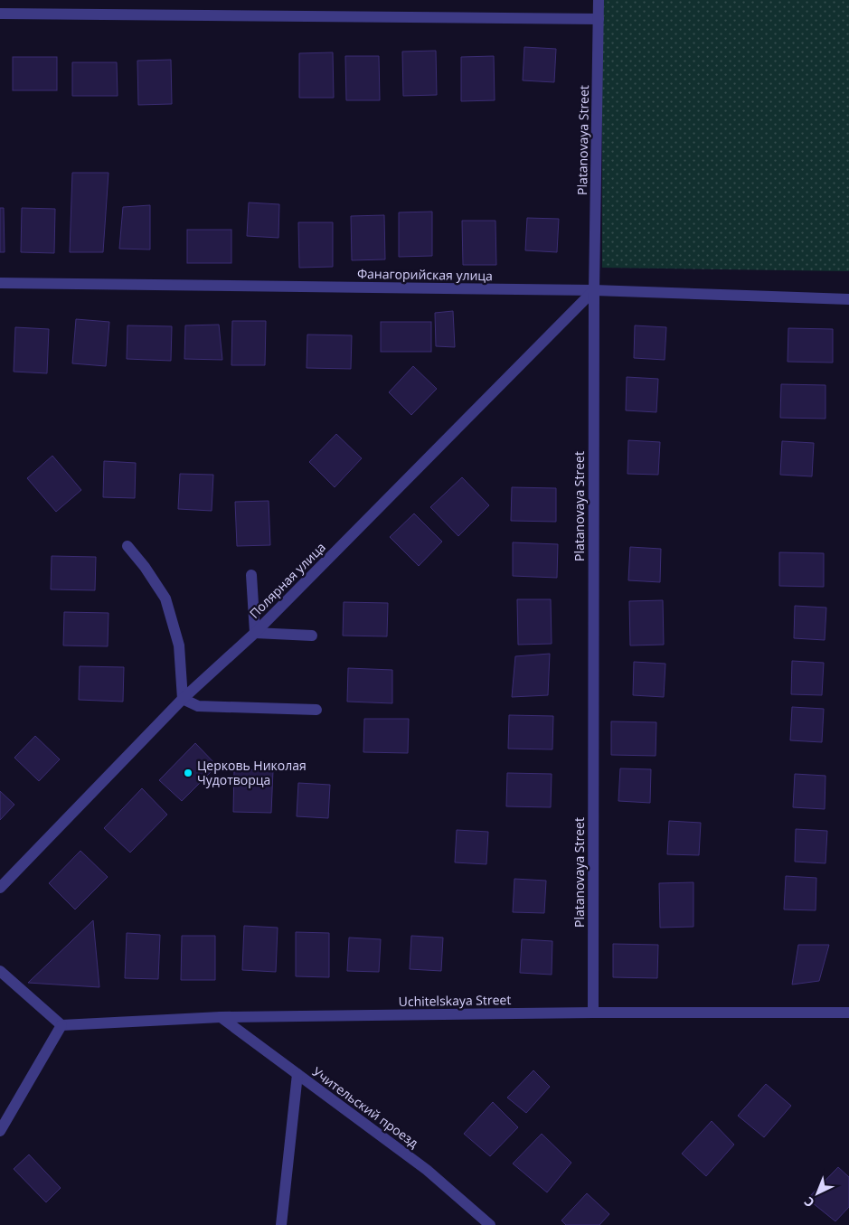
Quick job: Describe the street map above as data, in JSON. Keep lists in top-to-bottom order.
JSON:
{
  "streets": {
    "street": [
      "Platanovaya Street",
      "Фанагорийская улица",
      "Полярная улица",
      "Uchitelskaya Street",
      "Учительский проезд"
    ]
  },
  "crossings": [
    ["Platanovaya Street", "Фанагорийская улица"],
    ["Platanovaya Street", "Полярная улица"],
    ["Platanovaya Street", "Uchitelskaya Street"],
    ["Фанагорийская улица", "Полярная улица"],
    ["Uchitelskaya Street", "Учительский проезд"]
  ],
  "places": ["Церковь Николая Чудотворца"],
  "north": "bottom left"
}
